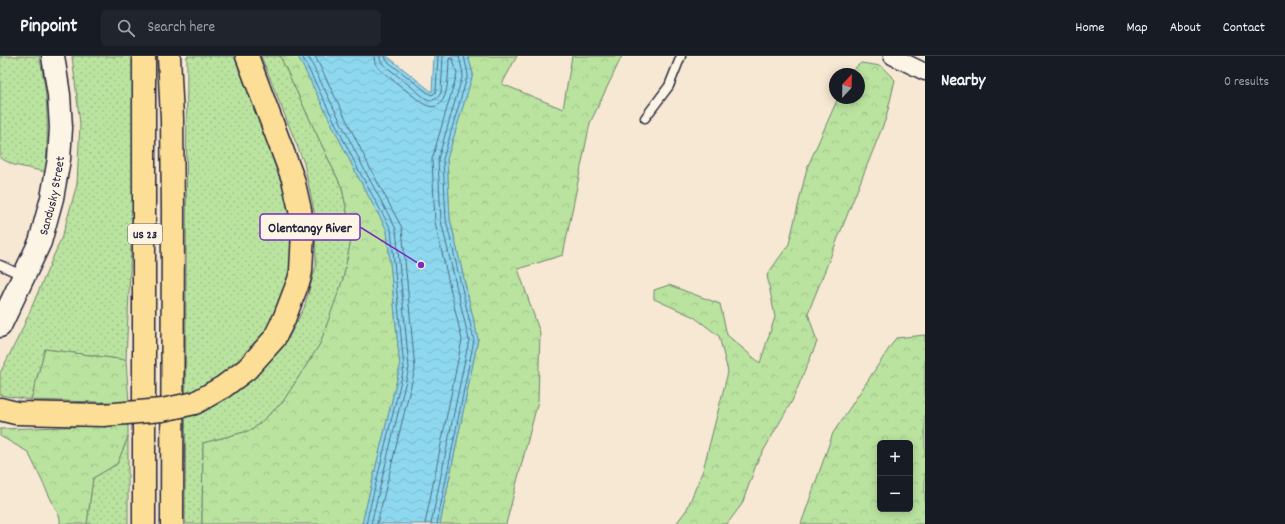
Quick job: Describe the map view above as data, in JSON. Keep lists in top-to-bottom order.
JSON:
{
  "streets": {
    "highway": ["US 23"],
    "street": ["Sandusky Street"]
  },
  "places": ["Olentangy River"],
  "north": "top",
  "page": {
    "header": "Pinpoint",
    "search": "Search here",
    "nav": [
      "Home",
      "Map",
      "About",
      "Contact"
    ],
    "heading": ["Nearby", "0 results"],
    "map_buttons": ["+", "−"]
  }
}
